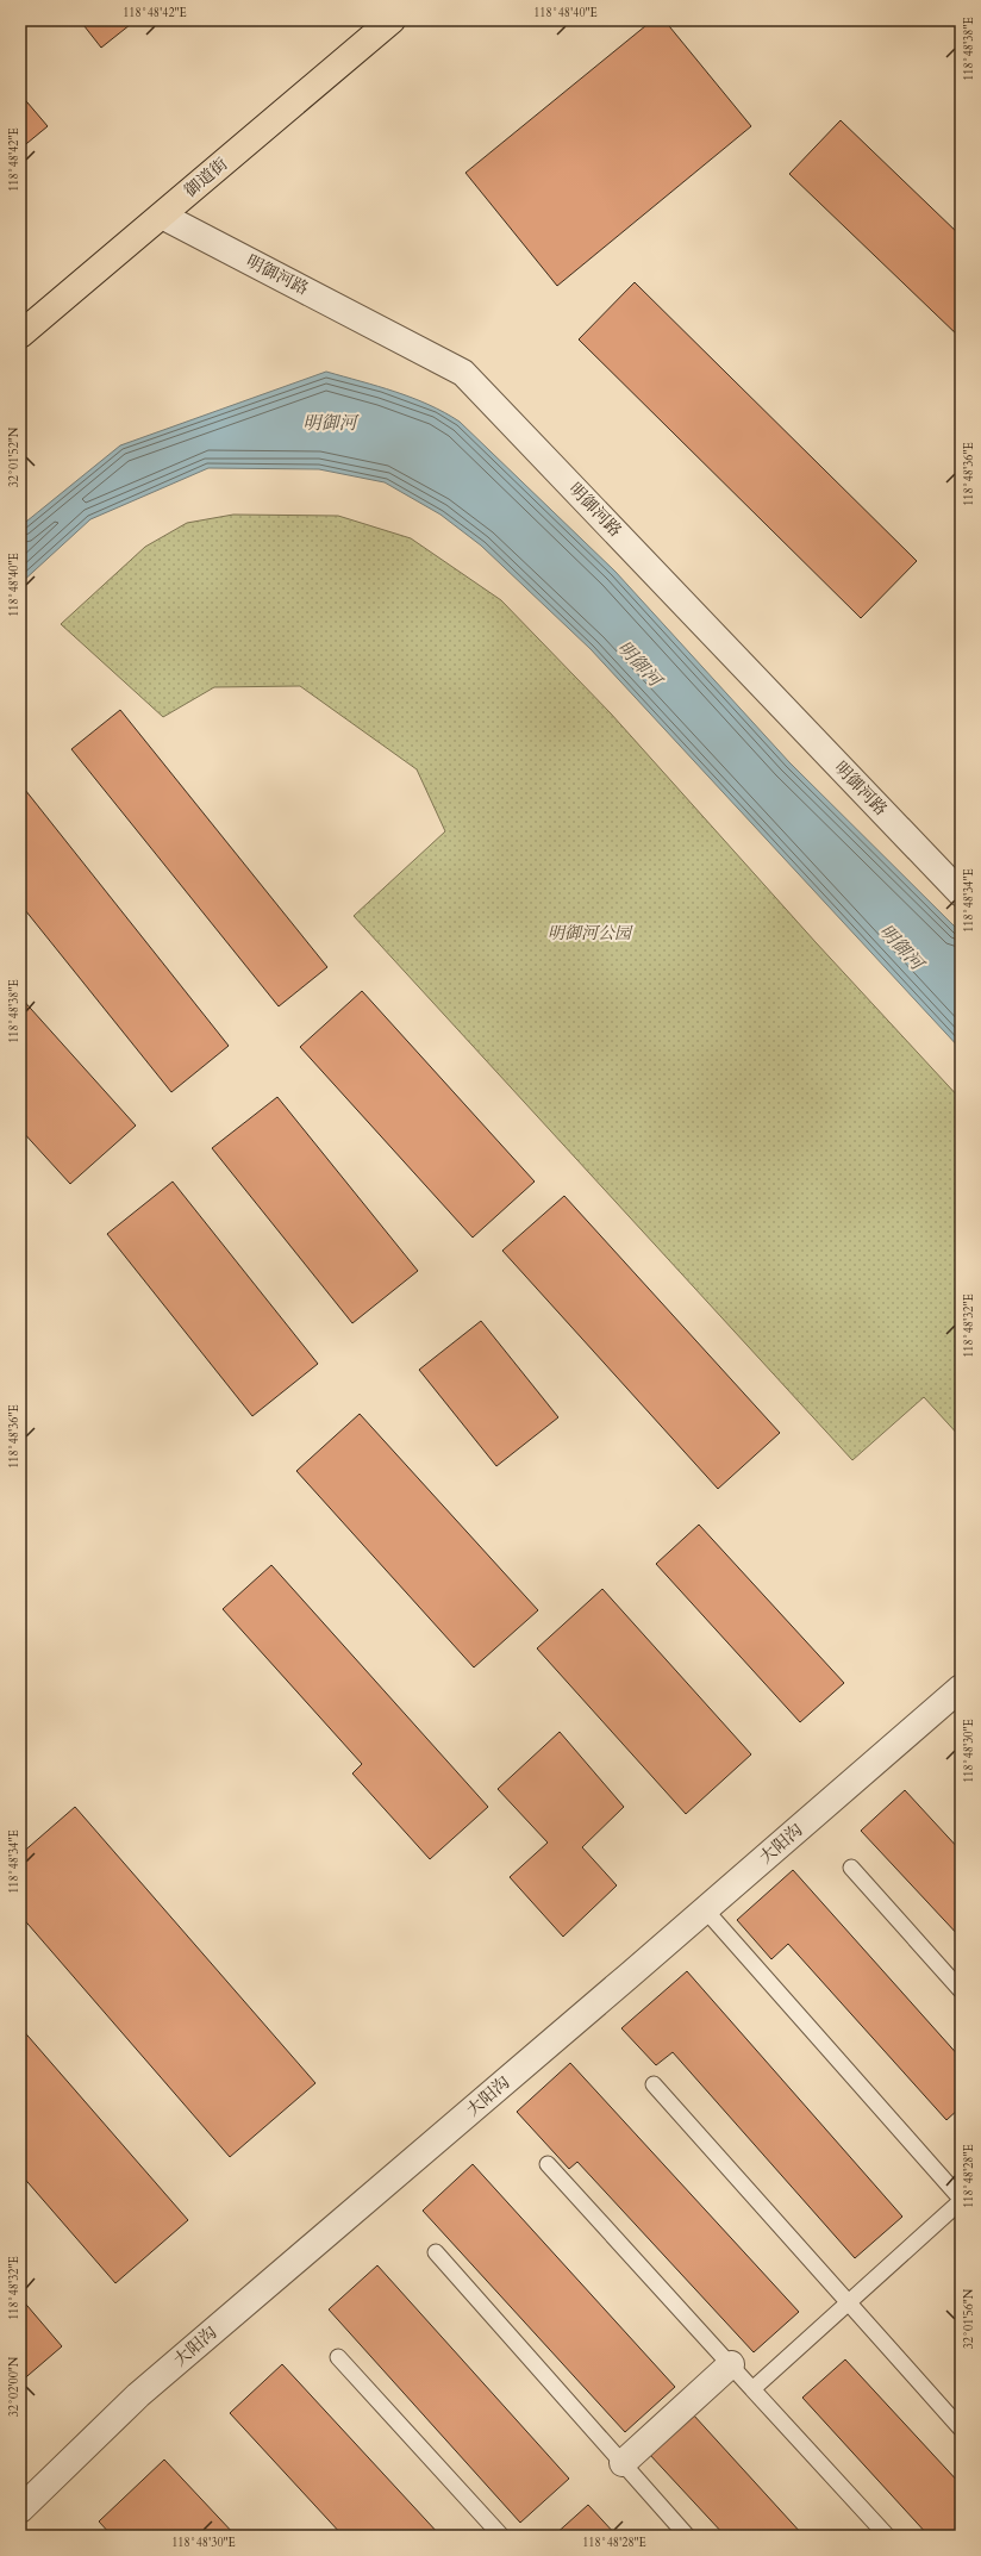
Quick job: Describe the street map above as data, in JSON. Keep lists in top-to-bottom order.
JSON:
{
  "streets": {
    "main road": ["御道街"],
    "street": ["明御河路", "大阳沟"]
  },
  "crossings": [
    ["御道街", "明御河路"]
  ],
  "water": ["明御河"],
  "parks": ["明御河公园"],
  "coordinates": [
    "118°48'42\"E",
    "118°48'40\"E",
    "118°48'38\"E",
    "32°01'52\"N",
    "118°48'36\"E",
    "118°48'34\"E",
    "118°48'32\"E",
    "118°48'30\"E",
    "118°48'28\"E",
    "32°01'56\"N",
    "32°02'00\"N"
  ]
}
